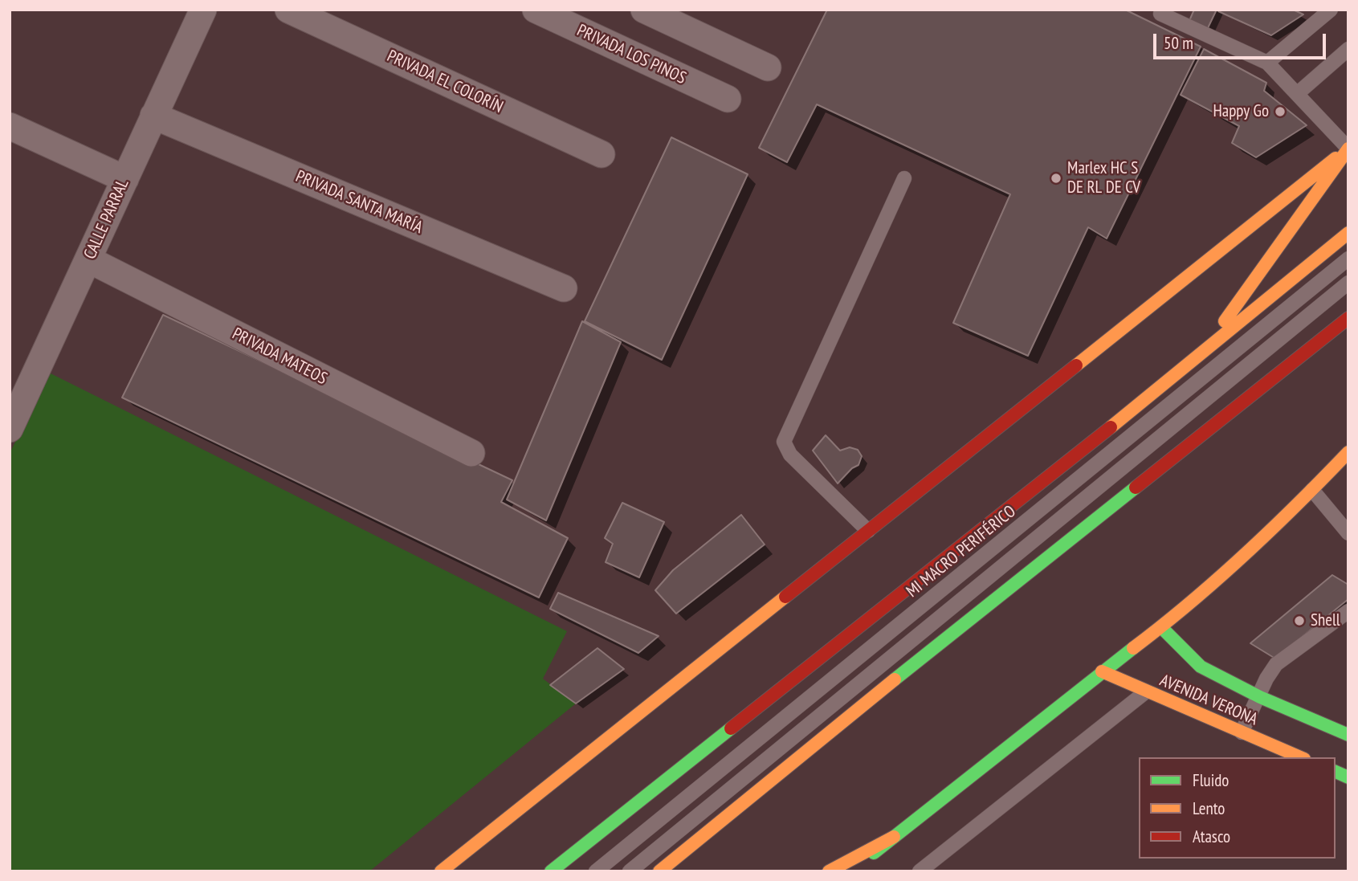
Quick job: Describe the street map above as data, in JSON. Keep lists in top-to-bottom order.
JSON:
{
  "streets": {
    "main road": ["AVENIDA VERONA"],
    "street": [
      "PRIVADA LOS PINOS",
      "PRIVADA EL COLORÍN",
      "PRIVADA SANTA MARÍA",
      "CALLE PARRAL",
      "PRIVADA MATEOS"
    ],
    "lane": ["MI MACRO PERIFÉRICO"]
  },
  "crossings": [
    ["PRIVADA SANTA MARÍA", "CALLE PARRAL"],
    ["CALLE PARRAL", "PRIVADA MATEOS"]
  ],
  "places": ["Happy Go", "Marlex HC S DE RL DE CV", "Shell"],
  "legend": ["Fluido", "Lento", "Atasco"],
  "scale_bar": "50 m"
}
